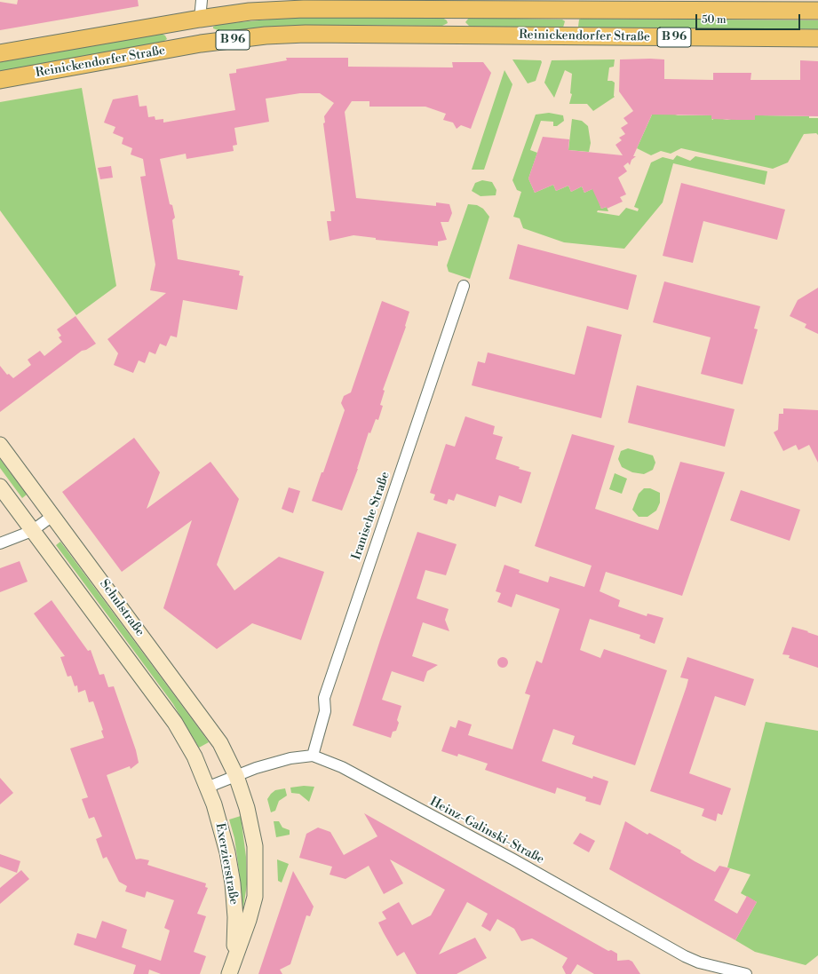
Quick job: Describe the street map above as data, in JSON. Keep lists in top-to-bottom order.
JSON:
{
  "streets": {
    "main road": [
      "Reinickendorfer Straße",
      "B 96",
      "Schulstraße",
      "Exerzierstraße"
    ],
    "street": ["Iranische Straße", "Heinz-Galinski-Straße"]
  },
  "crossings": [
    ["Reinickendorfer Straße", "B 96"],
    ["Iranische Straße", "Heinz-Galinski-Straße"],
    ["Schulstraße", "Heinz-Galinski-Straße"],
    ["Schulstraße", "Exerzierstraße"],
    ["Heinz-Galinski-Straße", "Exerzierstraße"]
  ],
  "scale_bar": "50 m"
}
